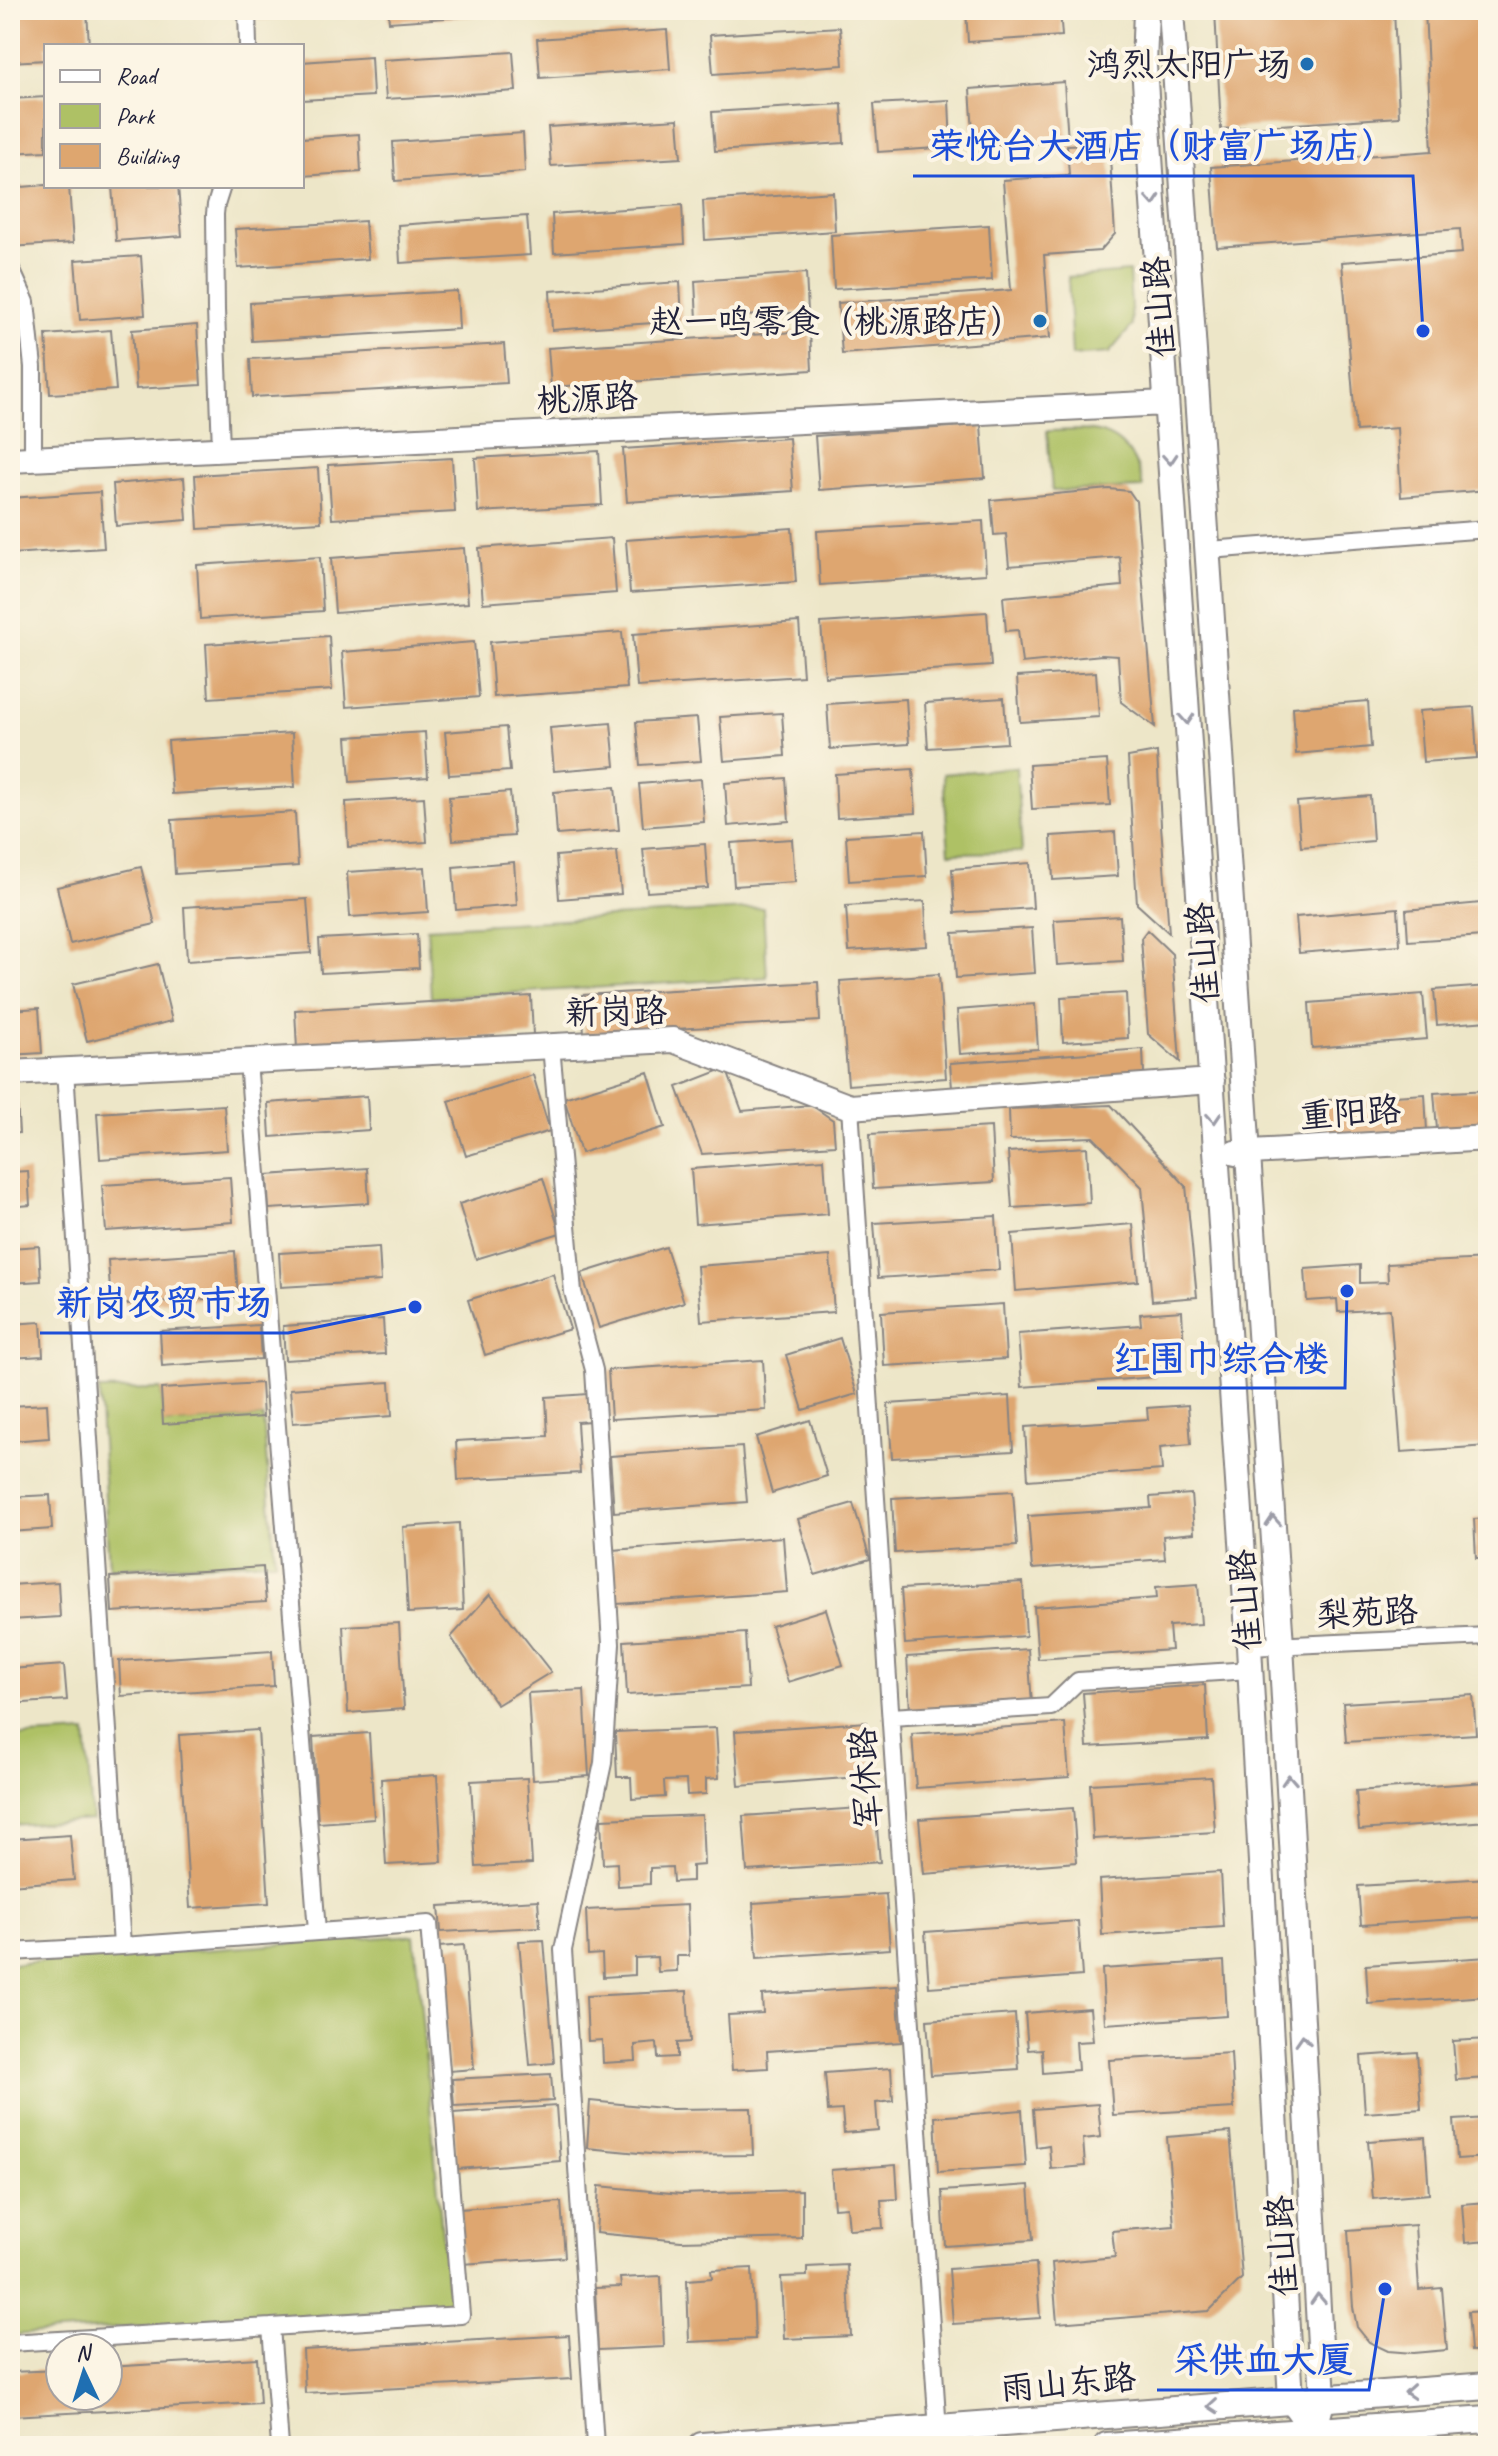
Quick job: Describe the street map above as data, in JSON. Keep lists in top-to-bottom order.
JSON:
{
  "streets": {
    "main road": ["雨山东路"],
    "street": [
      "佳山路",
      "桃源路",
      "新岗路",
      "重阳路",
      "梨苑路",
      "军休路"
    ]
  },
  "crossings": [
    ["佳山路", "桃源路"],
    ["佳山路", "新岗路"],
    ["佳山路", "重阳路"],
    ["佳山路", "梨苑路"],
    ["佳山路", "雨山东路"],
    ["新岗路", "军休路"],
    ["梨苑路", "军休路"],
    ["军休路", "雨山东路"]
  ],
  "places": [
    "鸿烈太阳广场",
    "赵一鸣零食（桃源路店）",
    "荣悦台大酒店（财富广场店）",
    "红围巾综合楼",
    "新岗农贸市场",
    "采供血大厦"
  ],
  "legend": ["Road", "Park", "Building"],
  "north": "top"
}
